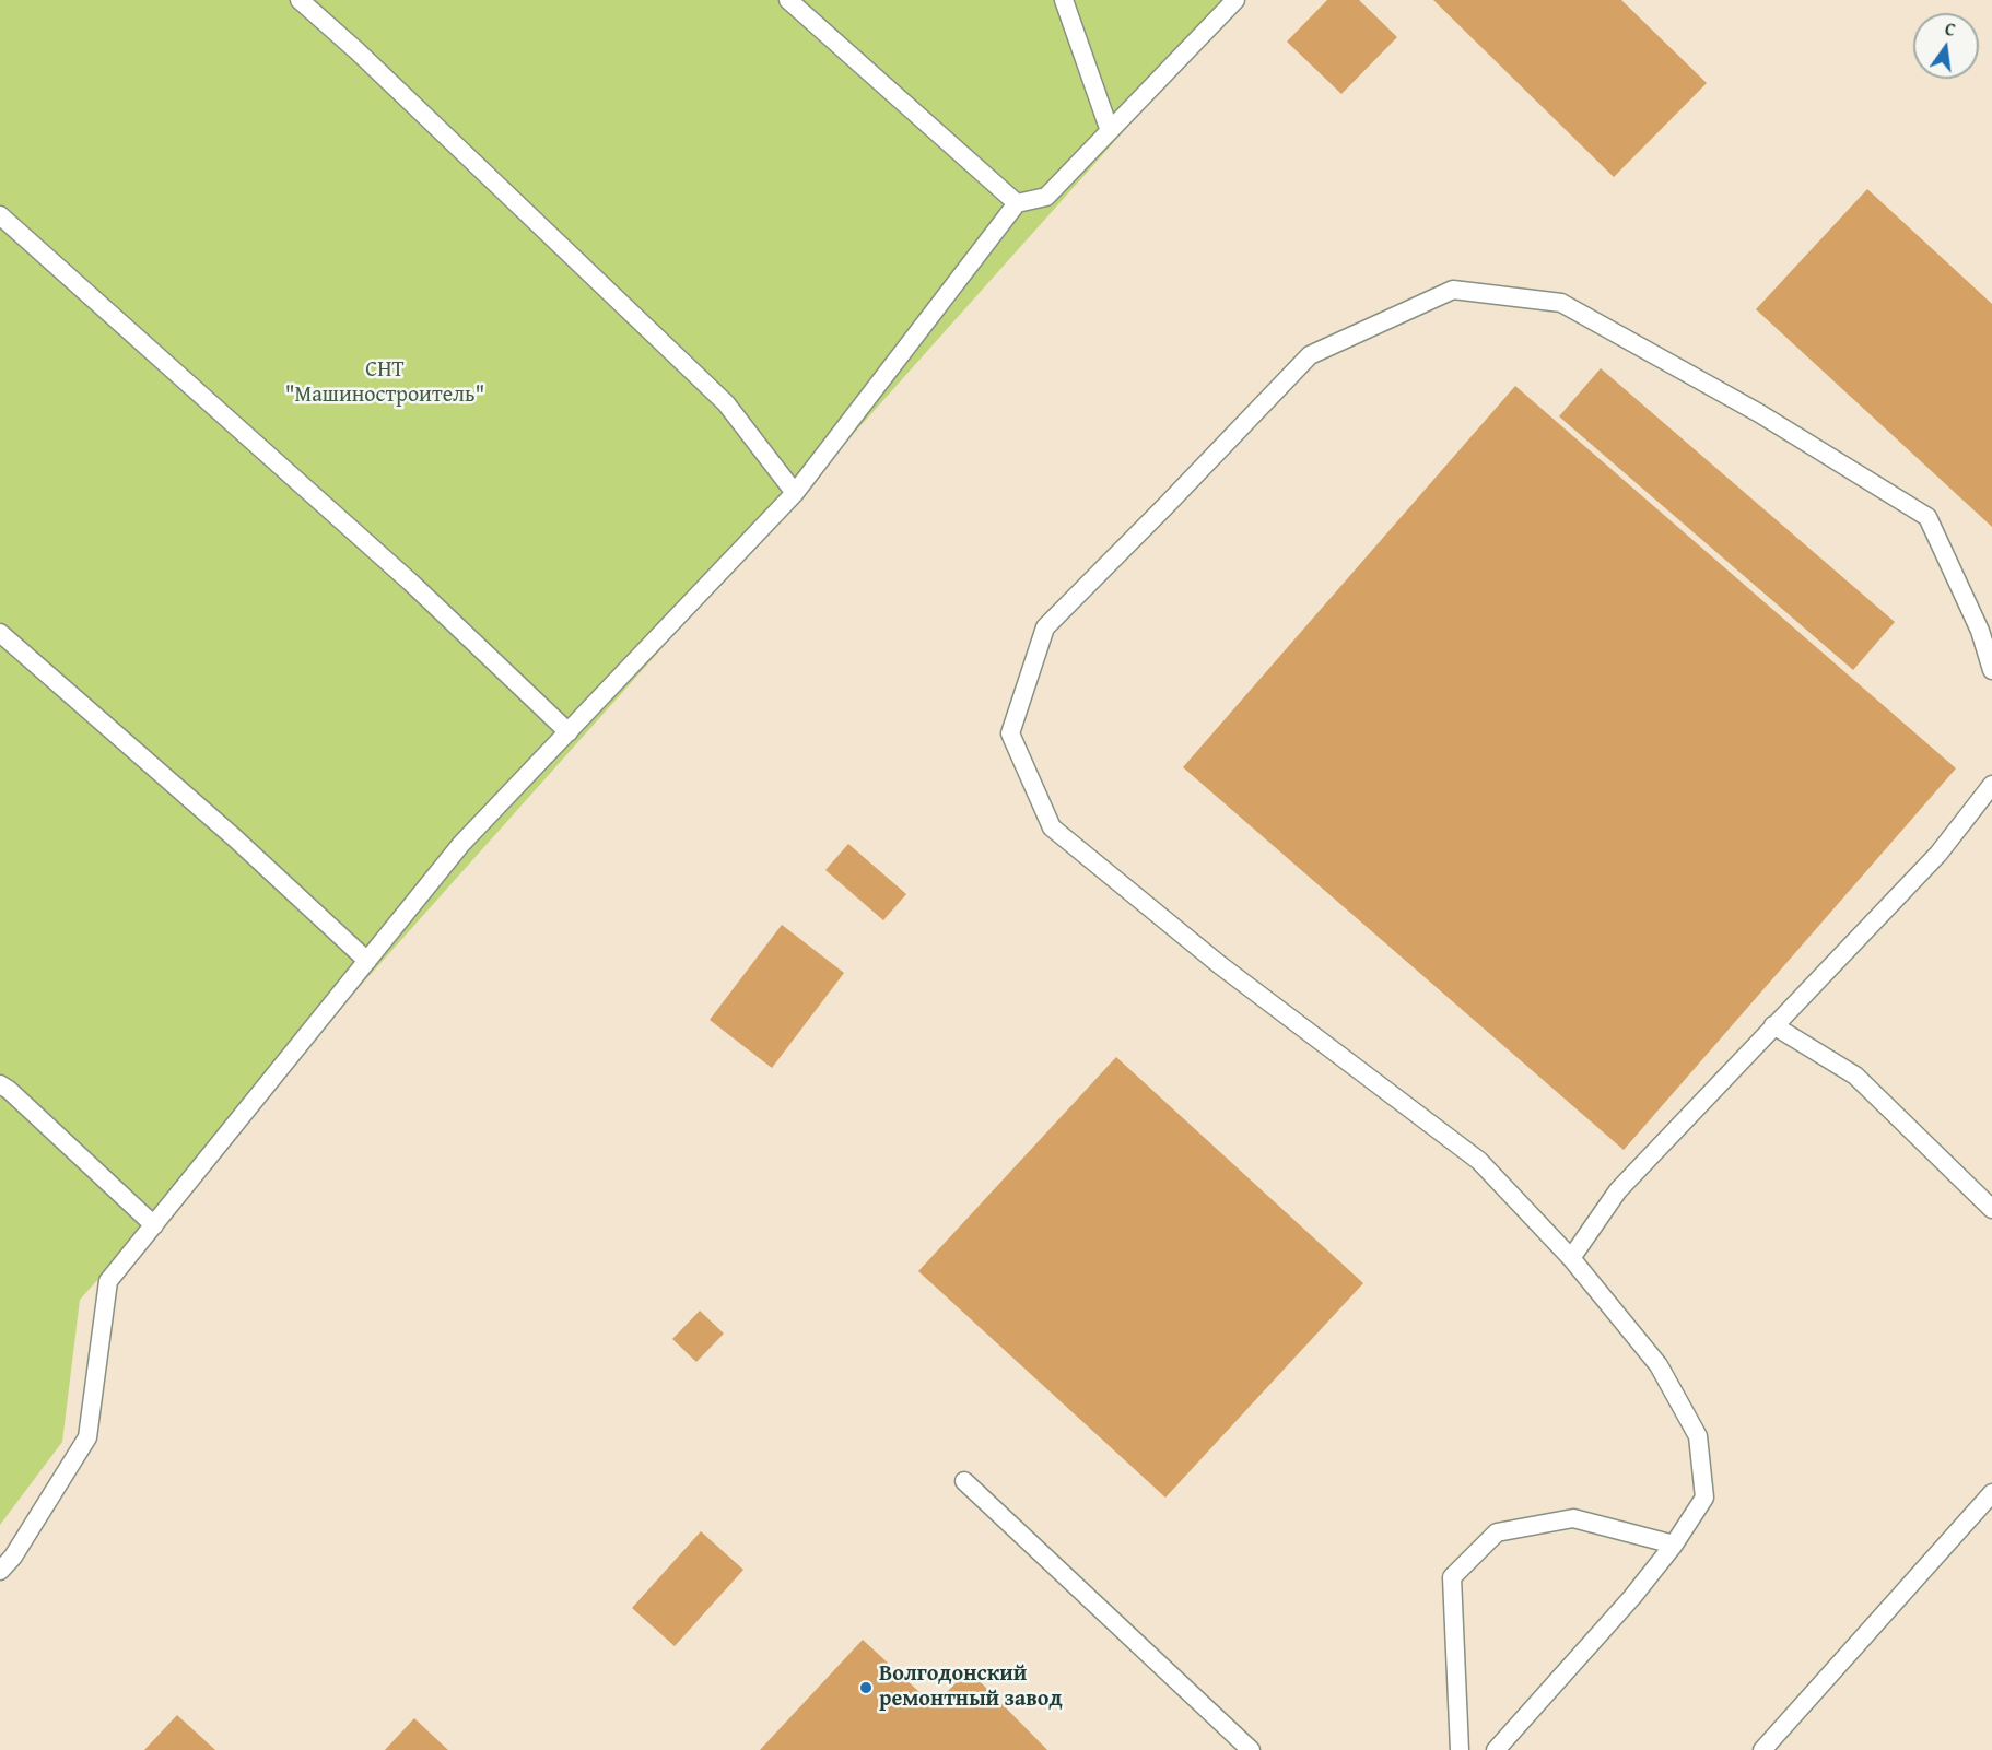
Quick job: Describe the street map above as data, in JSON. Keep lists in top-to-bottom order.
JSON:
{
  "parks": ["СНТ \"Машиностроитель\""],
  "places": ["Волгодонский ремонтный завод"],
  "north": "top"
}
